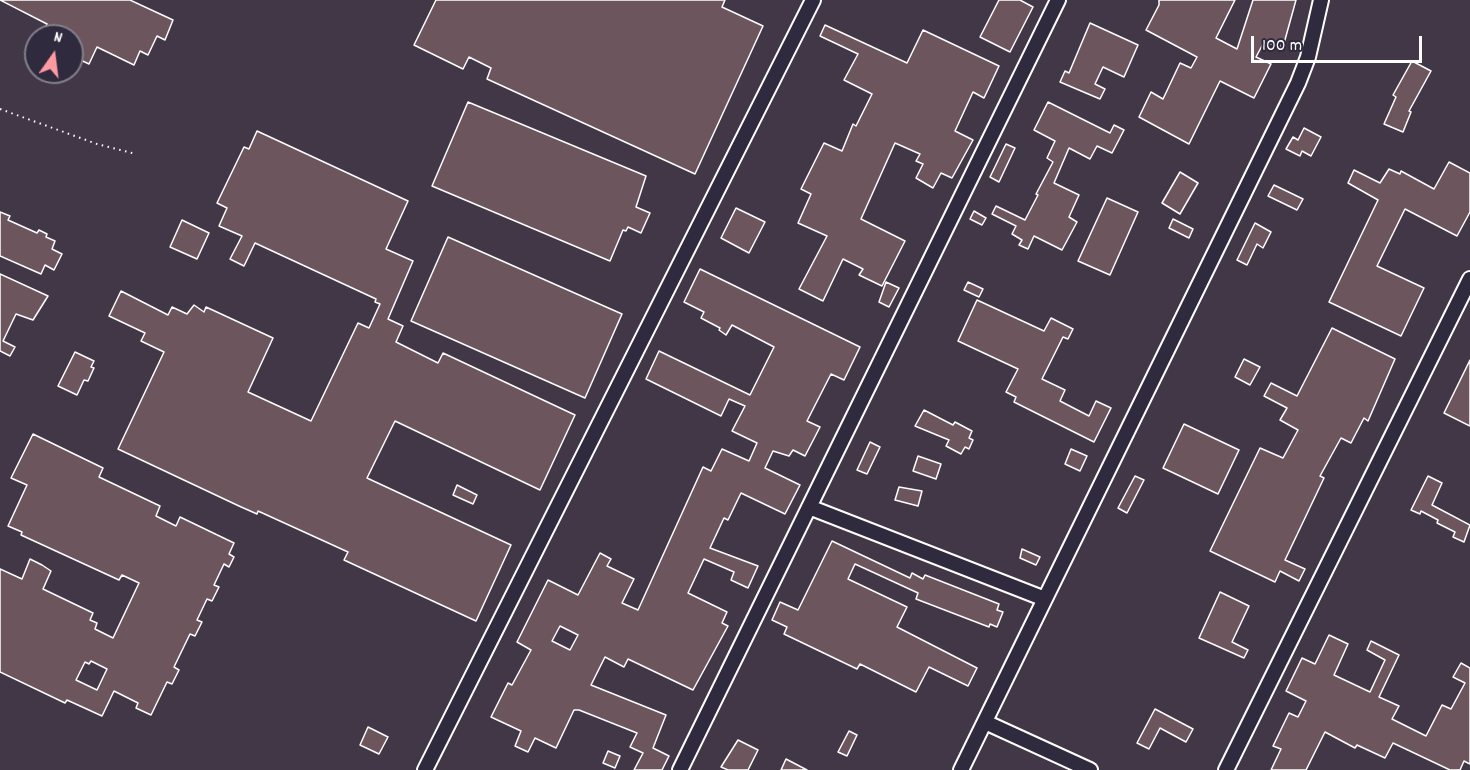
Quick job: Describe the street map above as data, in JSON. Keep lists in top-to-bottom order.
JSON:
{
  "scale_bar": "100 m",
  "north": "top"
}
